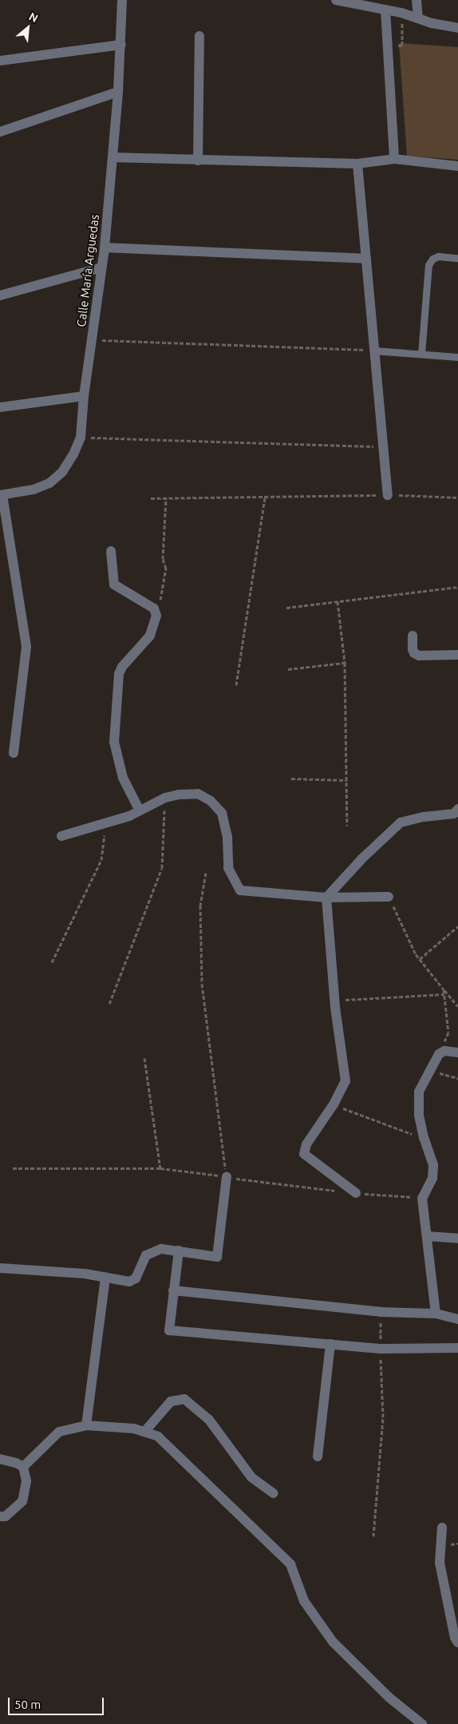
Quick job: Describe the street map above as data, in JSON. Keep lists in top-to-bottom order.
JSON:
{
  "streets": {
    "street": ["Calle María Arguedas"]
  },
  "scale_bar": "50 m",
  "north": "top right"
}
